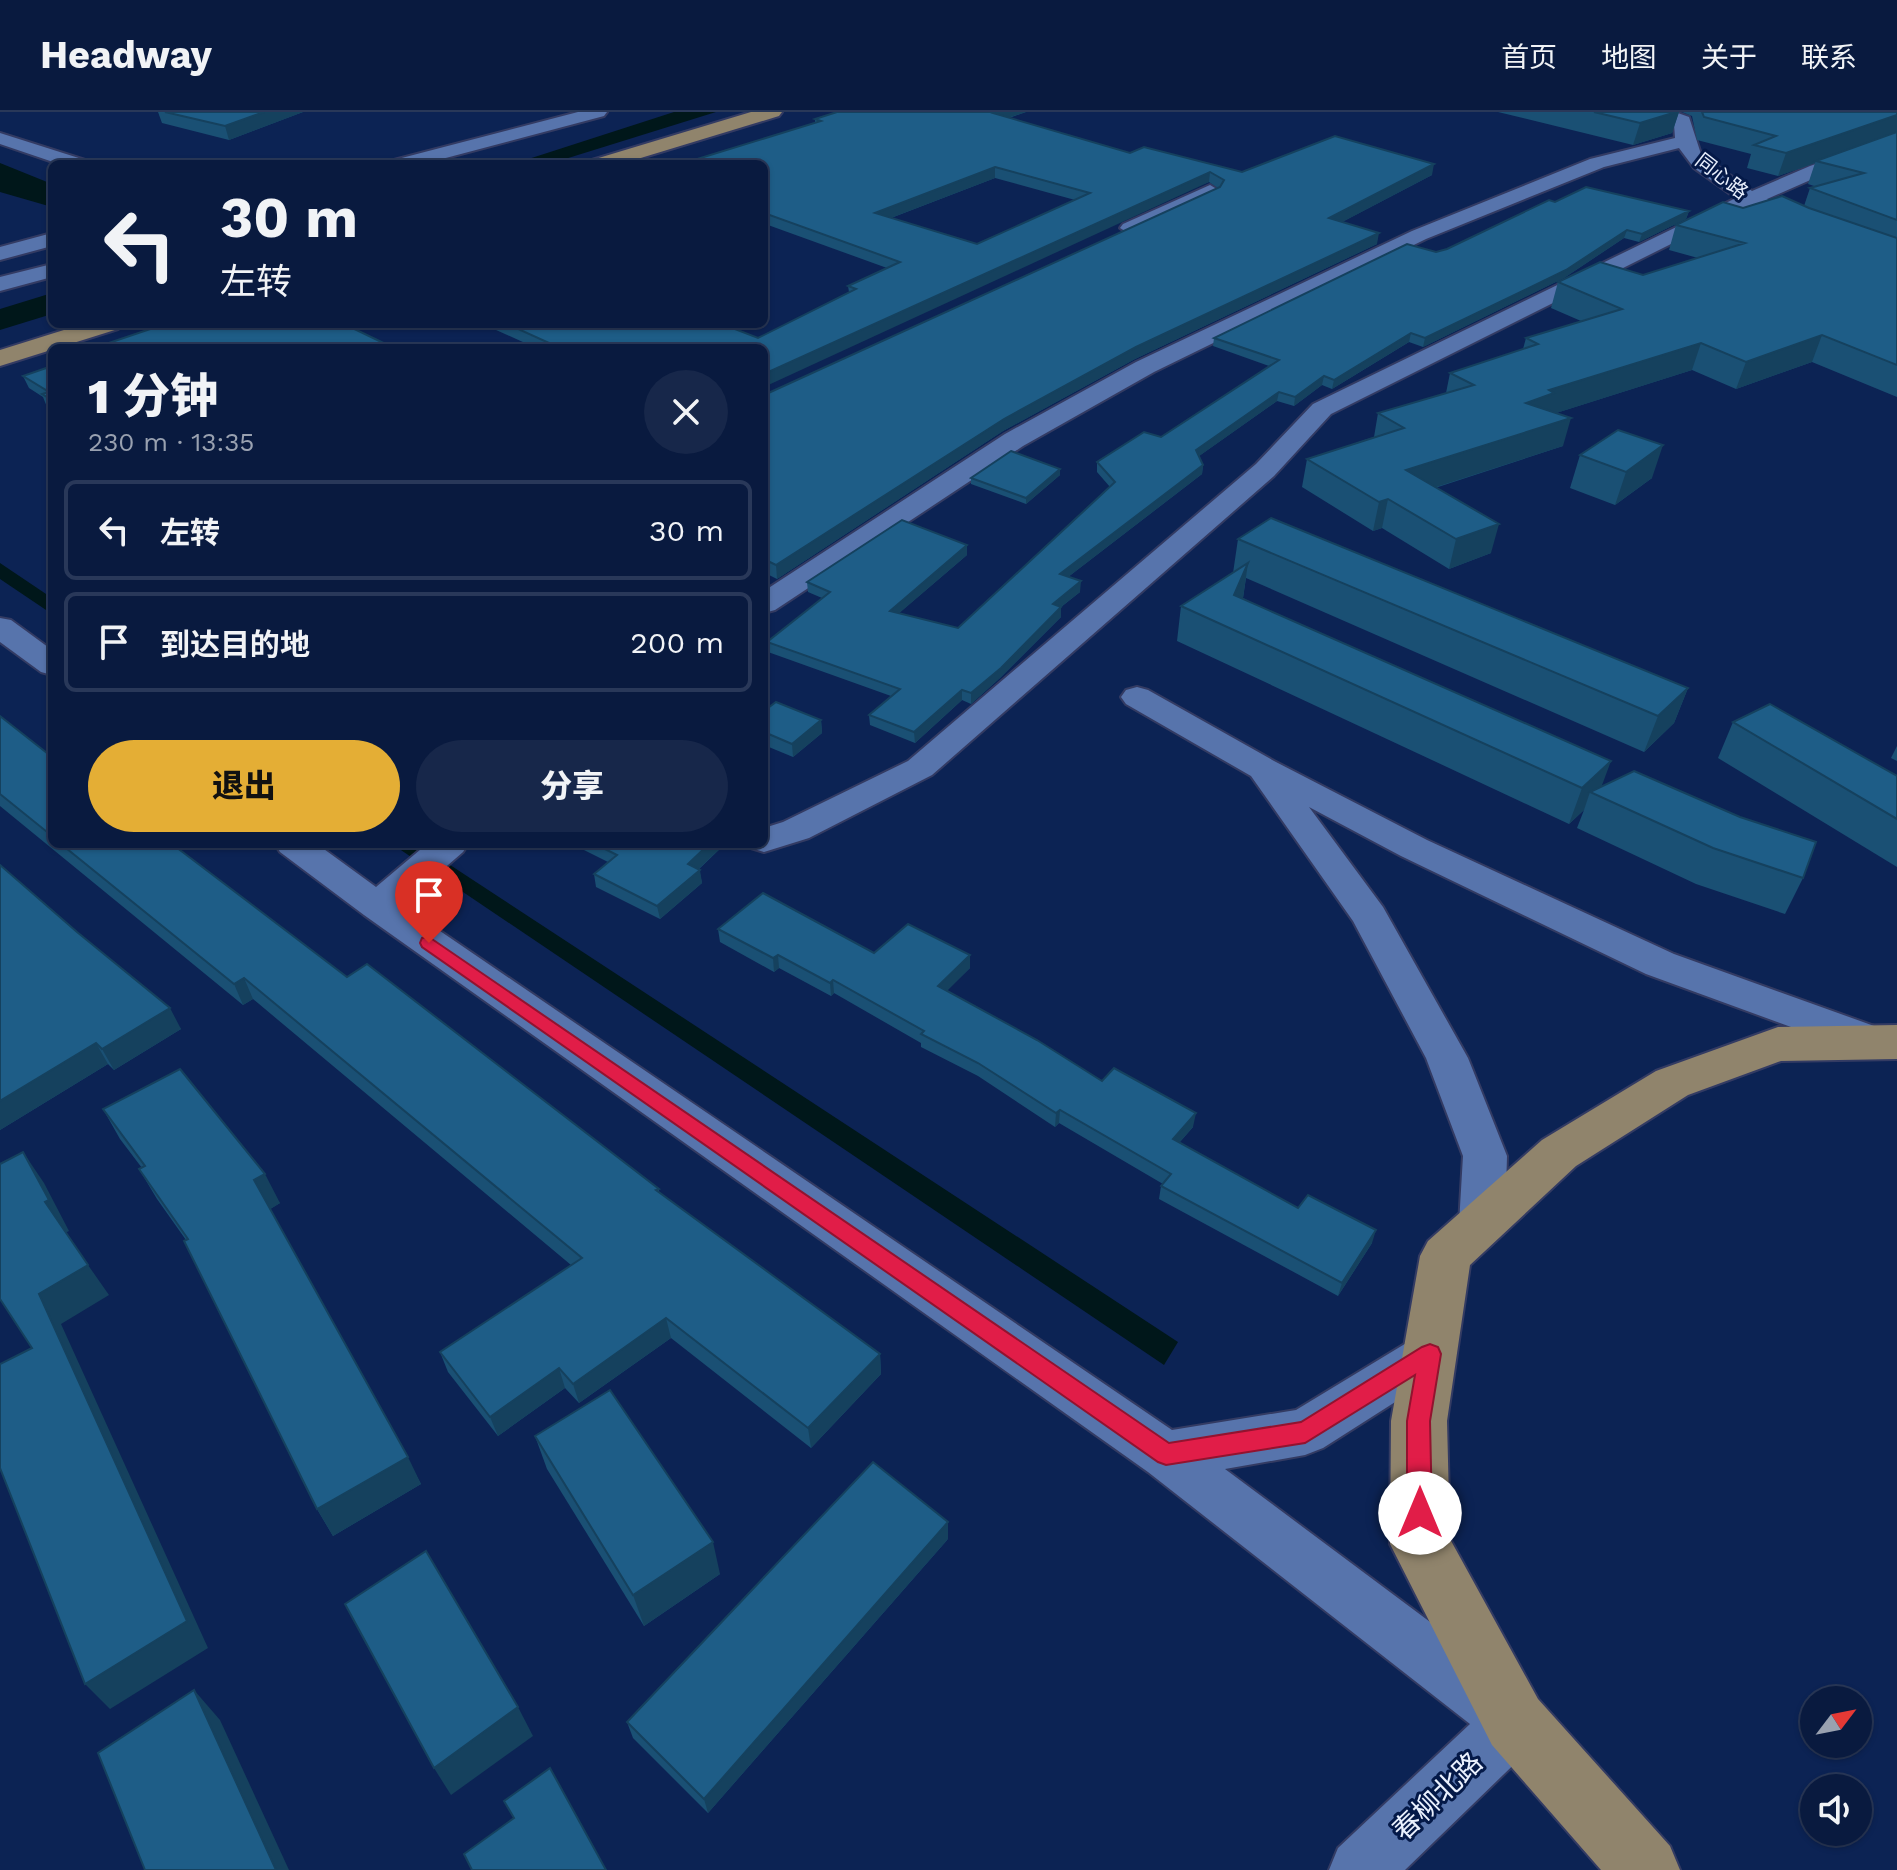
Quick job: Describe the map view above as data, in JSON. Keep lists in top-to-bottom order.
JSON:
{
  "streets": {
    "street": ["同心路", "春柳北路"]
  },
  "north": "top right",
  "page": {
    "header": "Headway",
    "nav": [
      "首页",
      "地图",
      "关于",
      "联系"
    ],
    "turn": ["30 m", "左转"],
    "heading": ["1 分钟", "230 m · 13:35"],
    "list": [
      {
        "name": "左转",
        "value": "30 m"
      },
      {
        "name": "到达目的地",
        "value": "200 m"
      }
    ],
    "buttons": ["退出", "分享"]
  }
}
